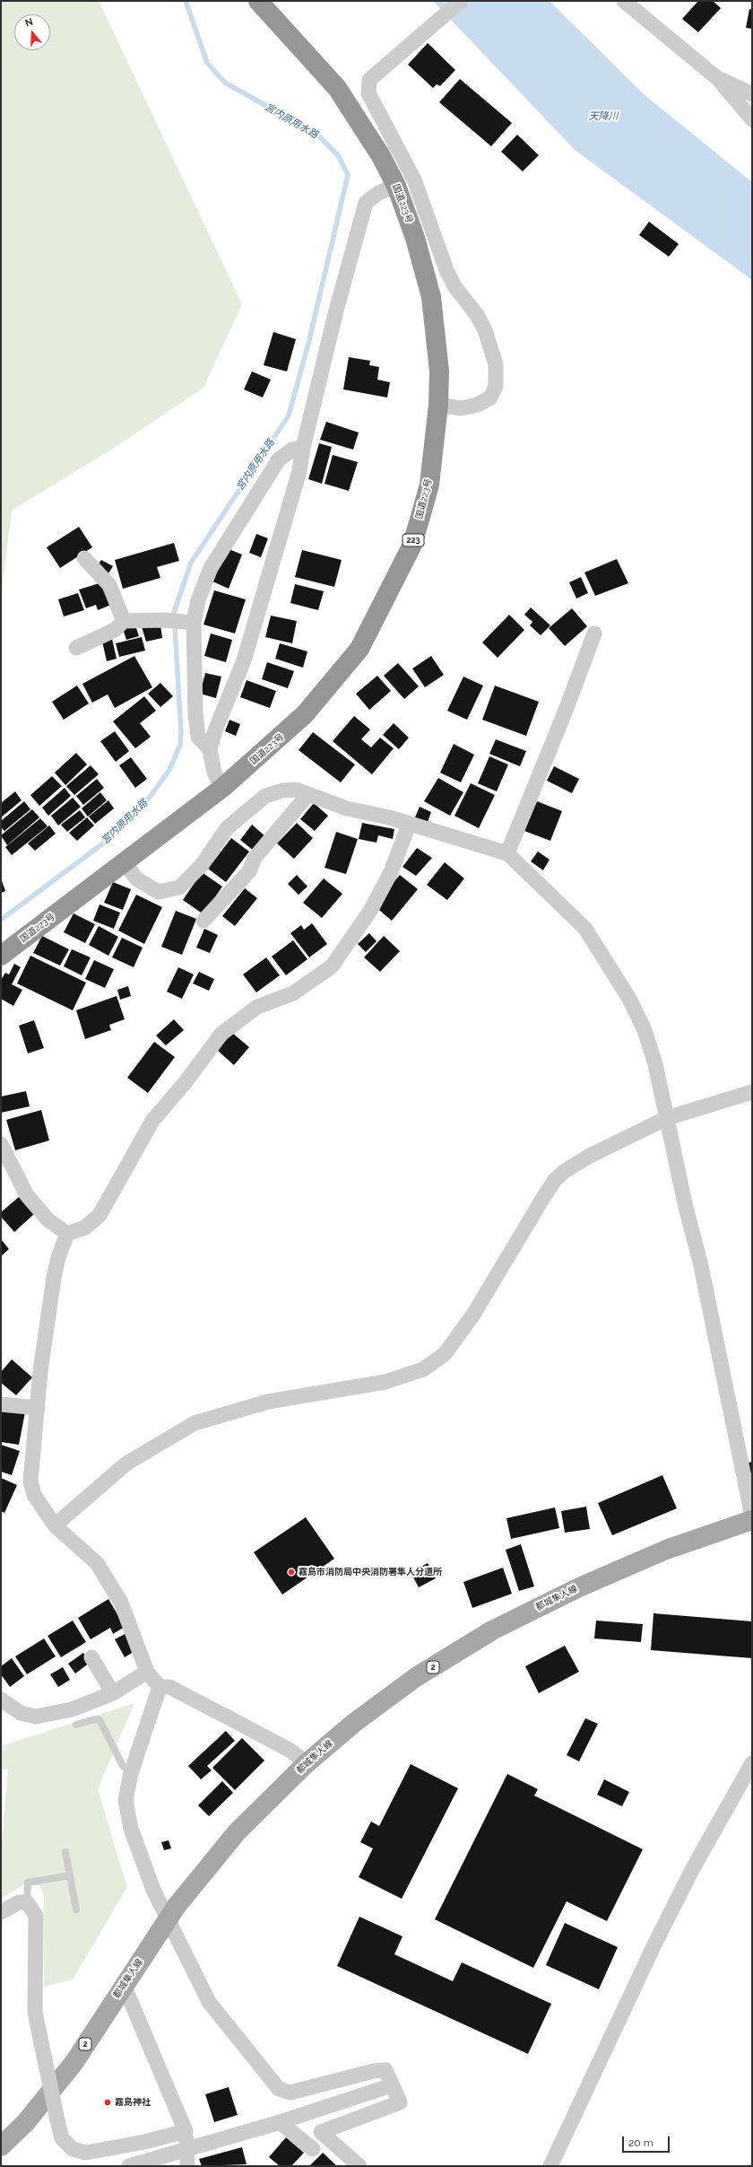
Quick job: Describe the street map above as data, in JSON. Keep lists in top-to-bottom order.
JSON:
{
  "streets": {
    "highway": ["国道223号", "223"],
    "main road": ["都城隼人線", "2"]
  },
  "water": ["天降川", "宮内原用水路"],
  "places": ["霧島市消防局中央消防署隼人分遣所", "霧島神社"],
  "scale_bar": "20 m",
  "north": "top"
}
